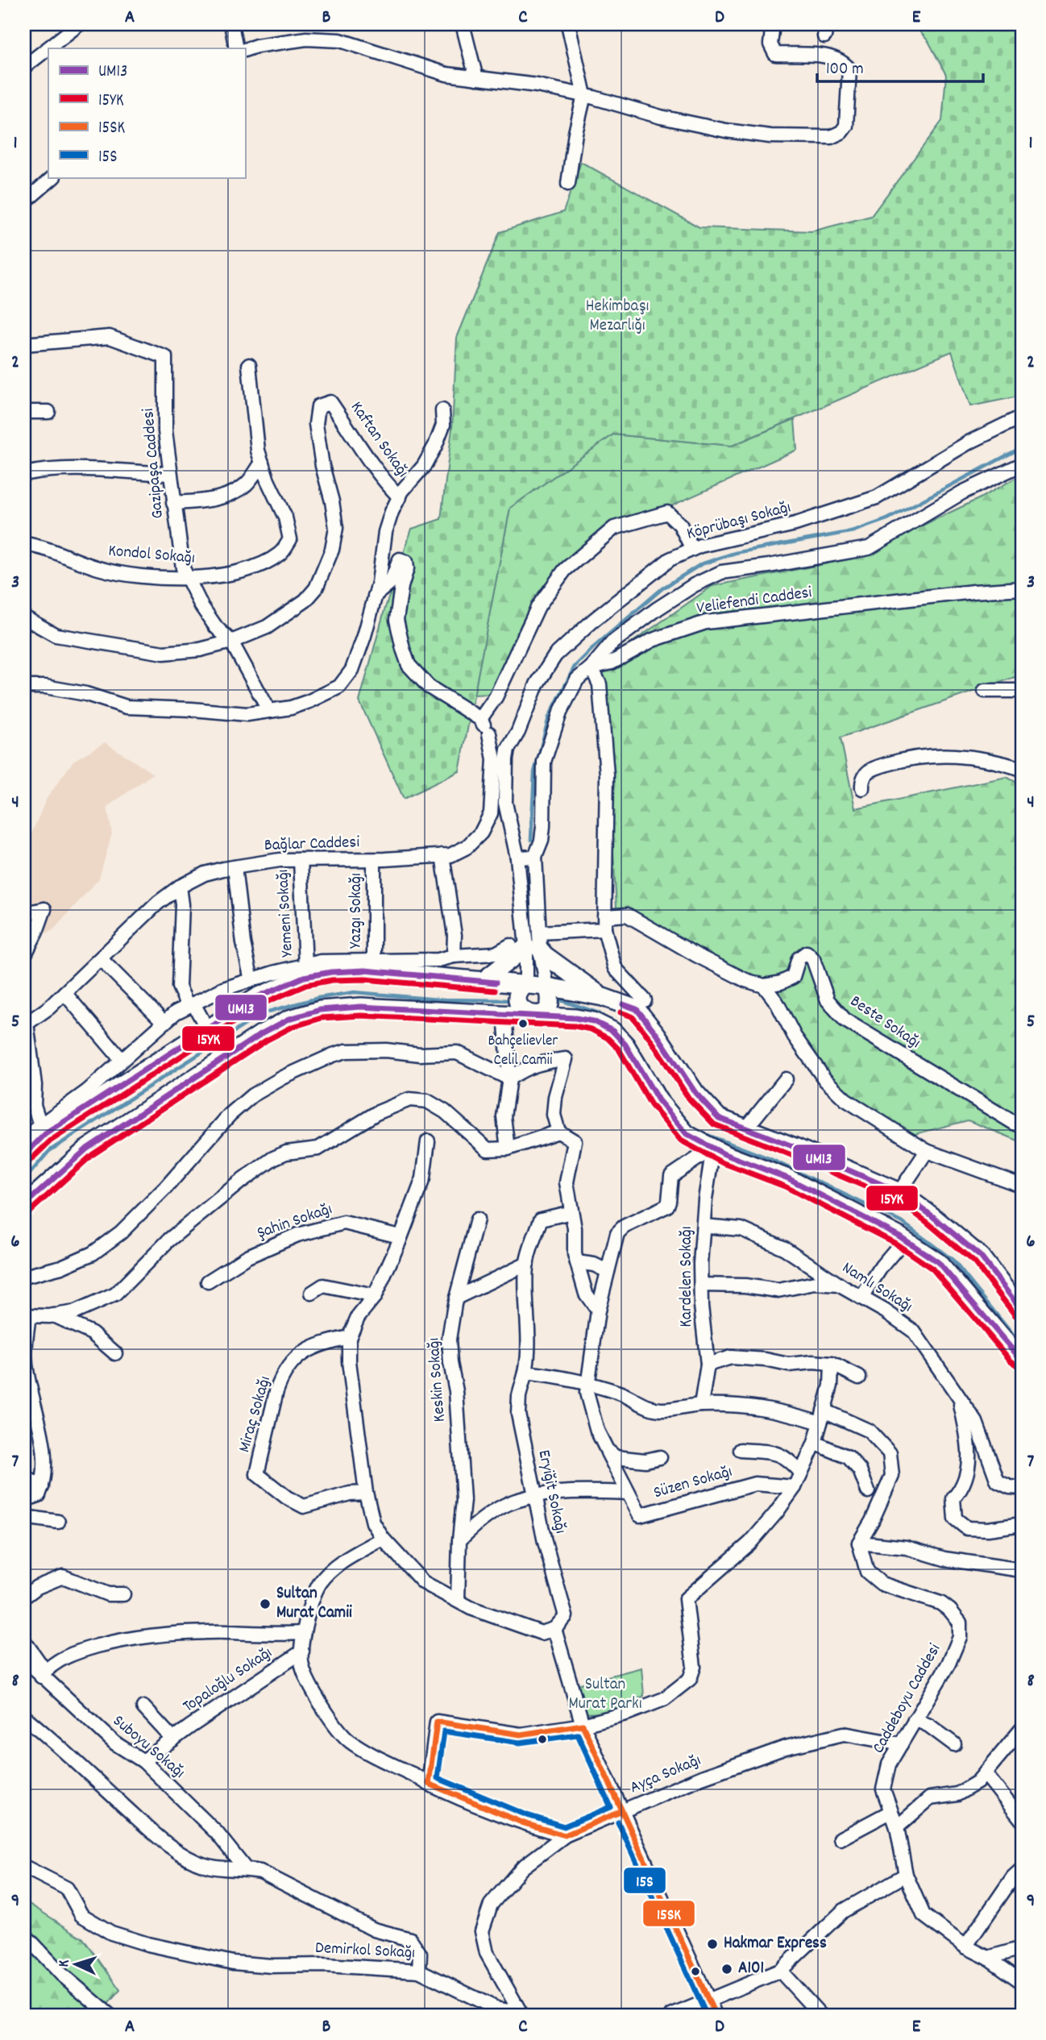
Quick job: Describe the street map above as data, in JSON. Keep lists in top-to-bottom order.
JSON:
{
  "streets": {
    "street": [
      "Kaftan Sokağı",
      "Gazipaşa Caddesi",
      "Köprübaşı Sokağı",
      "Kondol Sokağı",
      "Veliefendi Caddesi",
      "Bağlar Caddesi",
      "Yazgı Sokağı",
      "Yemeni Sokağı",
      "Beste Sokağı",
      "Şahin Sokağı",
      "Kardelen Sokağı",
      "Namlı Sokağı",
      "Keskin Sokağı",
      "Miraç Sokağı",
      "Süzen Sokağı",
      "Eryiğit Sokağı",
      "Topaloğlu Sokağı",
      "Caddeboyu Caddesi",
      "Suboyu Sokağı",
      "Ayça Sokağı",
      "Demirkol Sokağı"
    ]
  },
  "crossings": [
    ["Kaftan Sokağı", "Gazipaşa Caddesi"],
    ["Gazipaşa Caddesi", "Kondol Sokağı"],
    ["Bağlar Caddesi", "Yazgı Sokağı"],
    ["Bağlar Caddesi", "Yemeni Sokağı"],
    ["Kardelen Sokağı", "Namlı Sokağı"],
    ["Kardelen Sokağı", "Süzen Sokağı"],
    ["Topaloğlu Sokağı", "Suboyu Sokağı"],
    ["Caddeboyu Caddesi", "Ayça Sokağı"],
    ["Ayça Sokağı", "Demirkol Sokağı"]
  ],
  "parks": ["Hekimbaşı Mezarlığı", "Sultan Murat Parkı"],
  "places": [
    "Bahçelievler Celil Camii",
    "Sultan Murat Camii",
    "Hakmar Express",
    "A101"
  ],
  "lines": [
    "transit line UM13",
    "transit line 15YK",
    "transit line 15SK",
    "transit line 15S"
  ],
  "legend": [
    "UM13",
    "15YK",
    "15SK",
    "15S"
  ],
  "scale_bar": "100 m",
  "north": "left",
  "grid": {
    "columns": [
      "A",
      "B",
      "C",
      "D",
      "E"
    ],
    "rows": [
      "1",
      "2",
      "3",
      "4",
      "5",
      "6",
      "7",
      "8",
      "9"
    ]
  }
}
